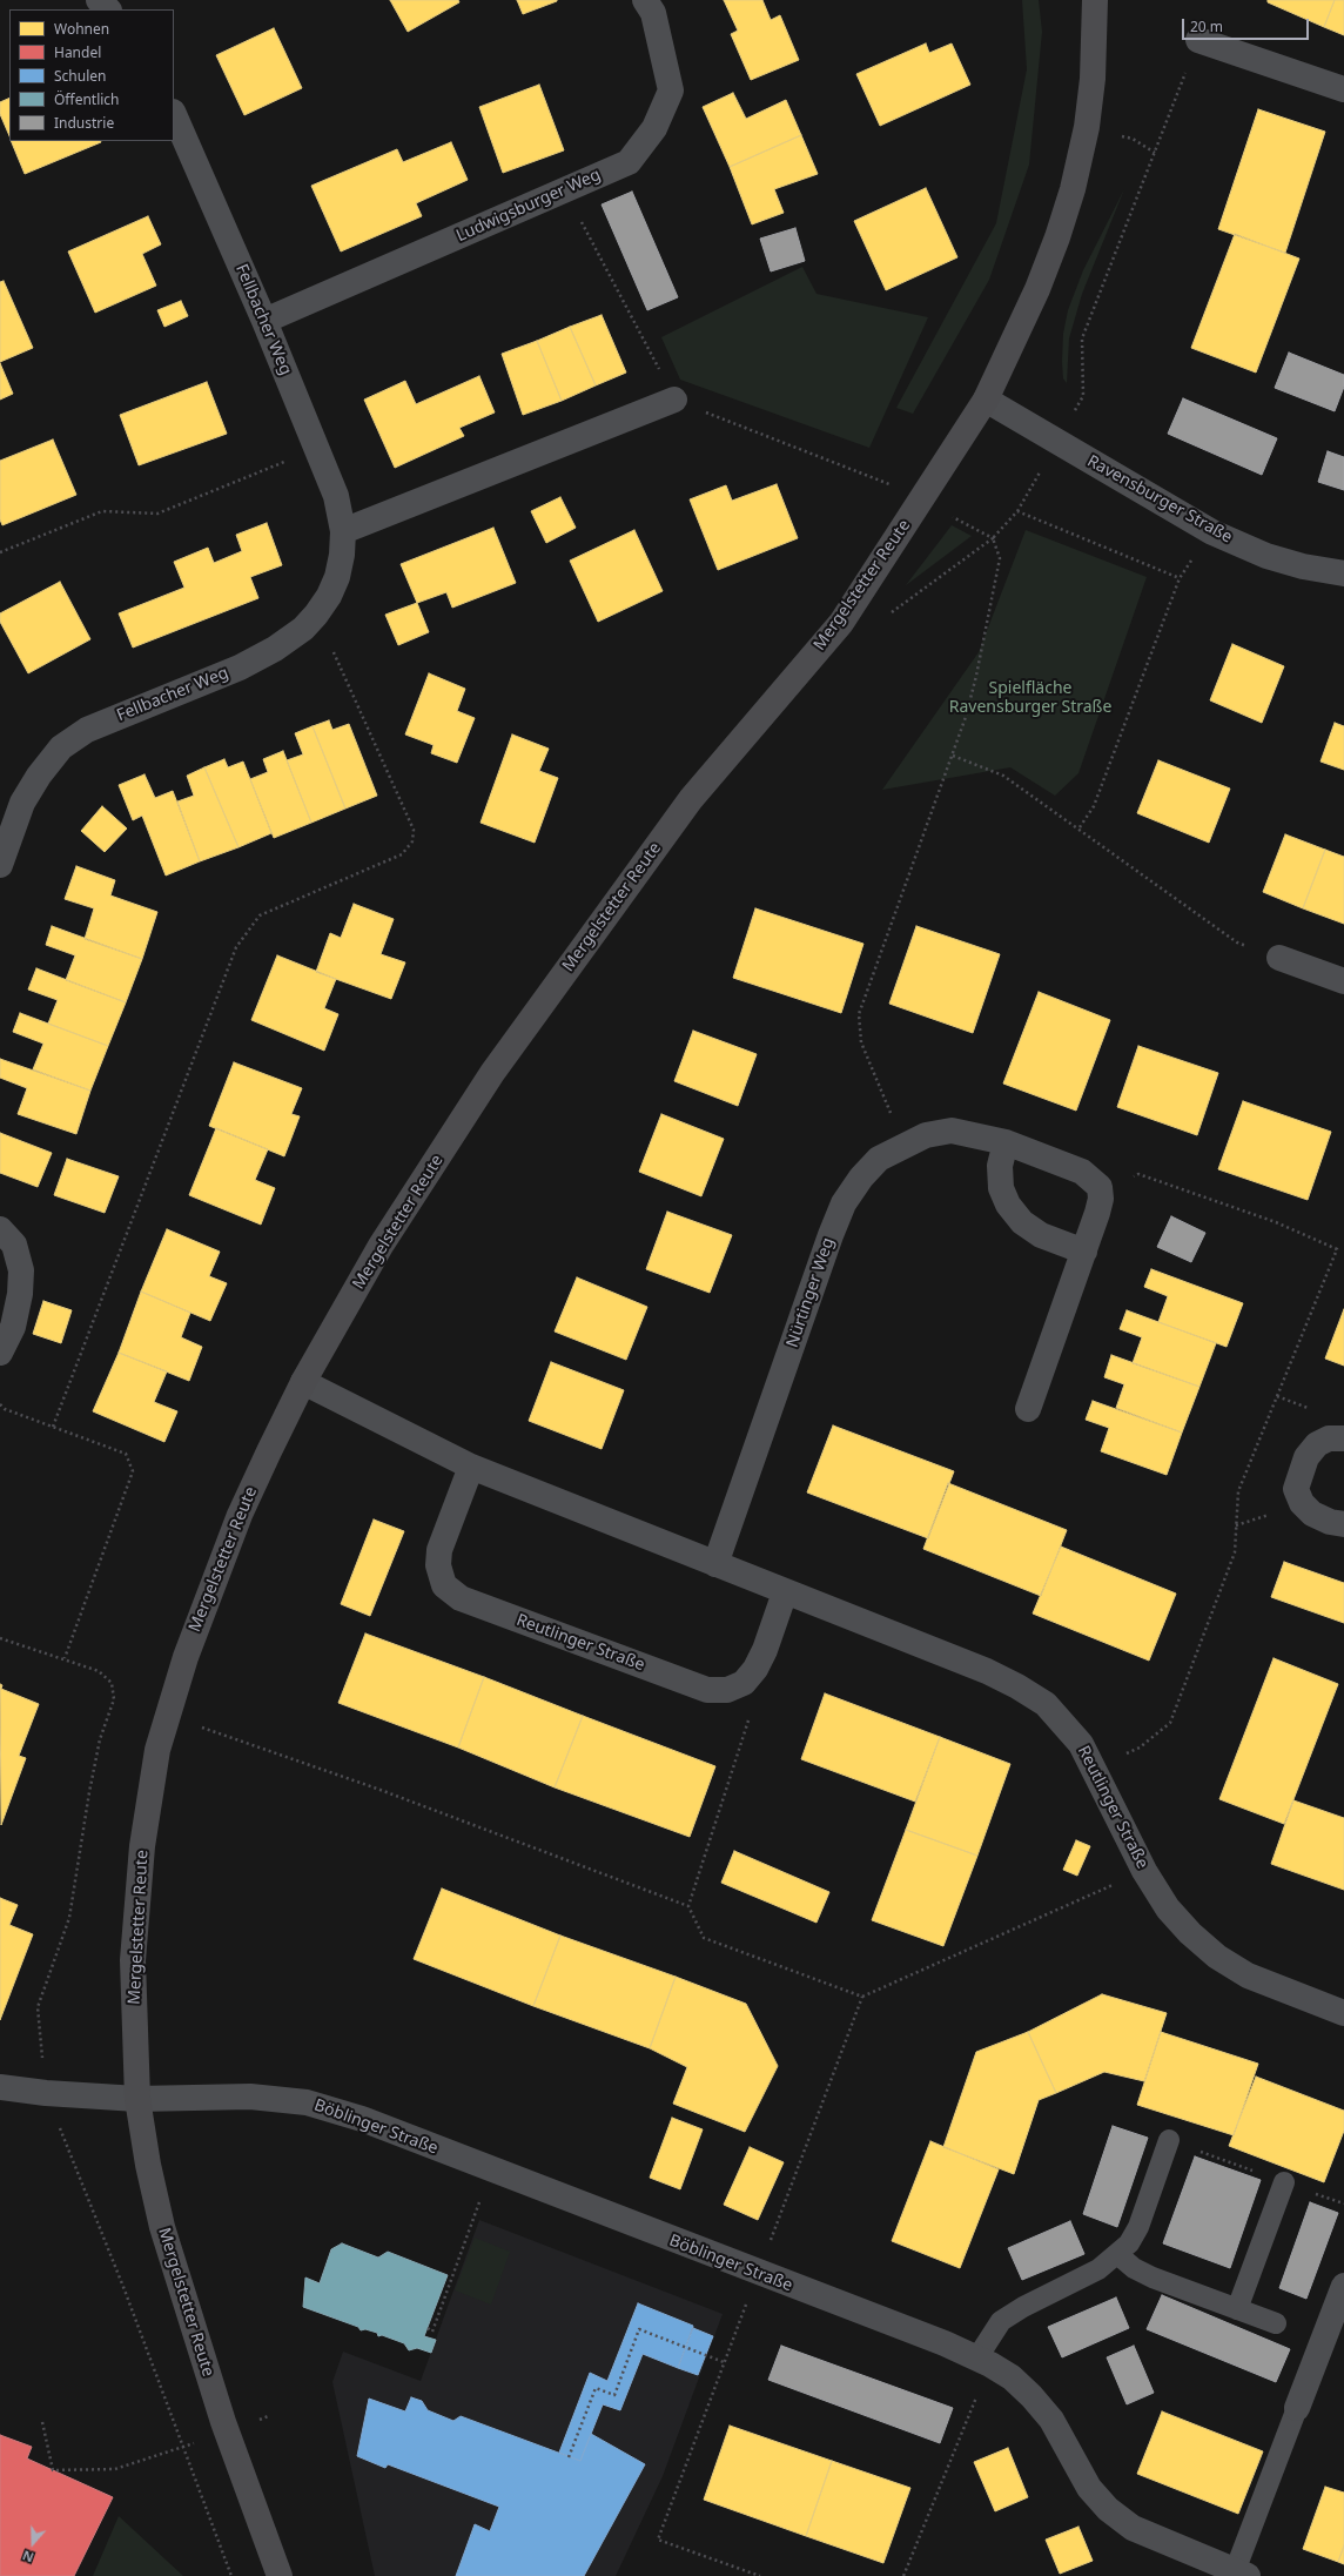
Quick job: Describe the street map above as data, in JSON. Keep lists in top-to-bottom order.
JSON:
{
  "streets": {
    "street": [
      "Ludwigsburger Weg",
      "Fellbacher Weg",
      "Ravensburger Straße",
      "Mergelstetter Reute",
      "Nürtinger Weg",
      "Reutlinger Straße",
      "Böblinger Straße"
    ]
  },
  "crossings": [
    ["Ludwigsburger Weg", "Fellbacher Weg"],
    ["Ravensburger Straße", "Mergelstetter Reute"],
    ["Mergelstetter Reute", "Reutlinger Straße"],
    ["Mergelstetter Reute", "Böblinger Straße"],
    ["Nürtinger Weg", "Reutlinger Straße"]
  ],
  "parks": ["Spielfläche Ravensburger Straße"],
  "legend": [
    "Wohnen",
    "Handel",
    "Schulen",
    "Öffentlich",
    "Industrie"
  ],
  "scale_bar": "20 m",
  "north": "bottom"
}
